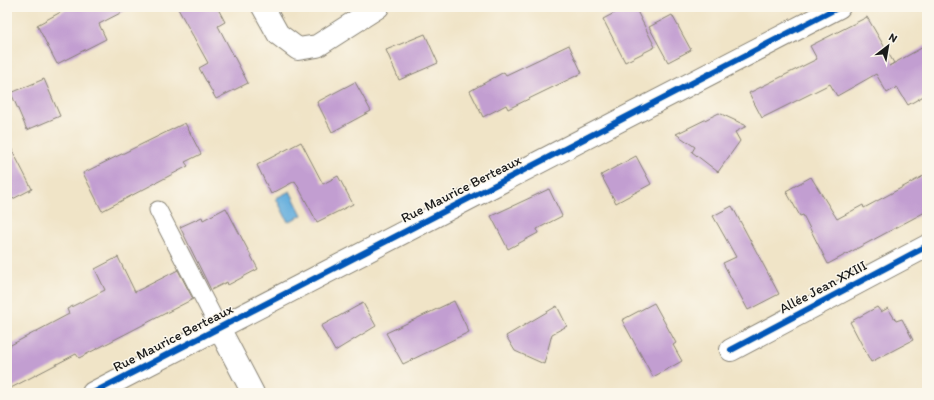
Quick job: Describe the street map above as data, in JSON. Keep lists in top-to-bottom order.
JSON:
{
  "streets": {
    "street": ["Rue Maurice Berteaux", "Allée Jean XXIII"]
  },
  "north": "top right"
}
